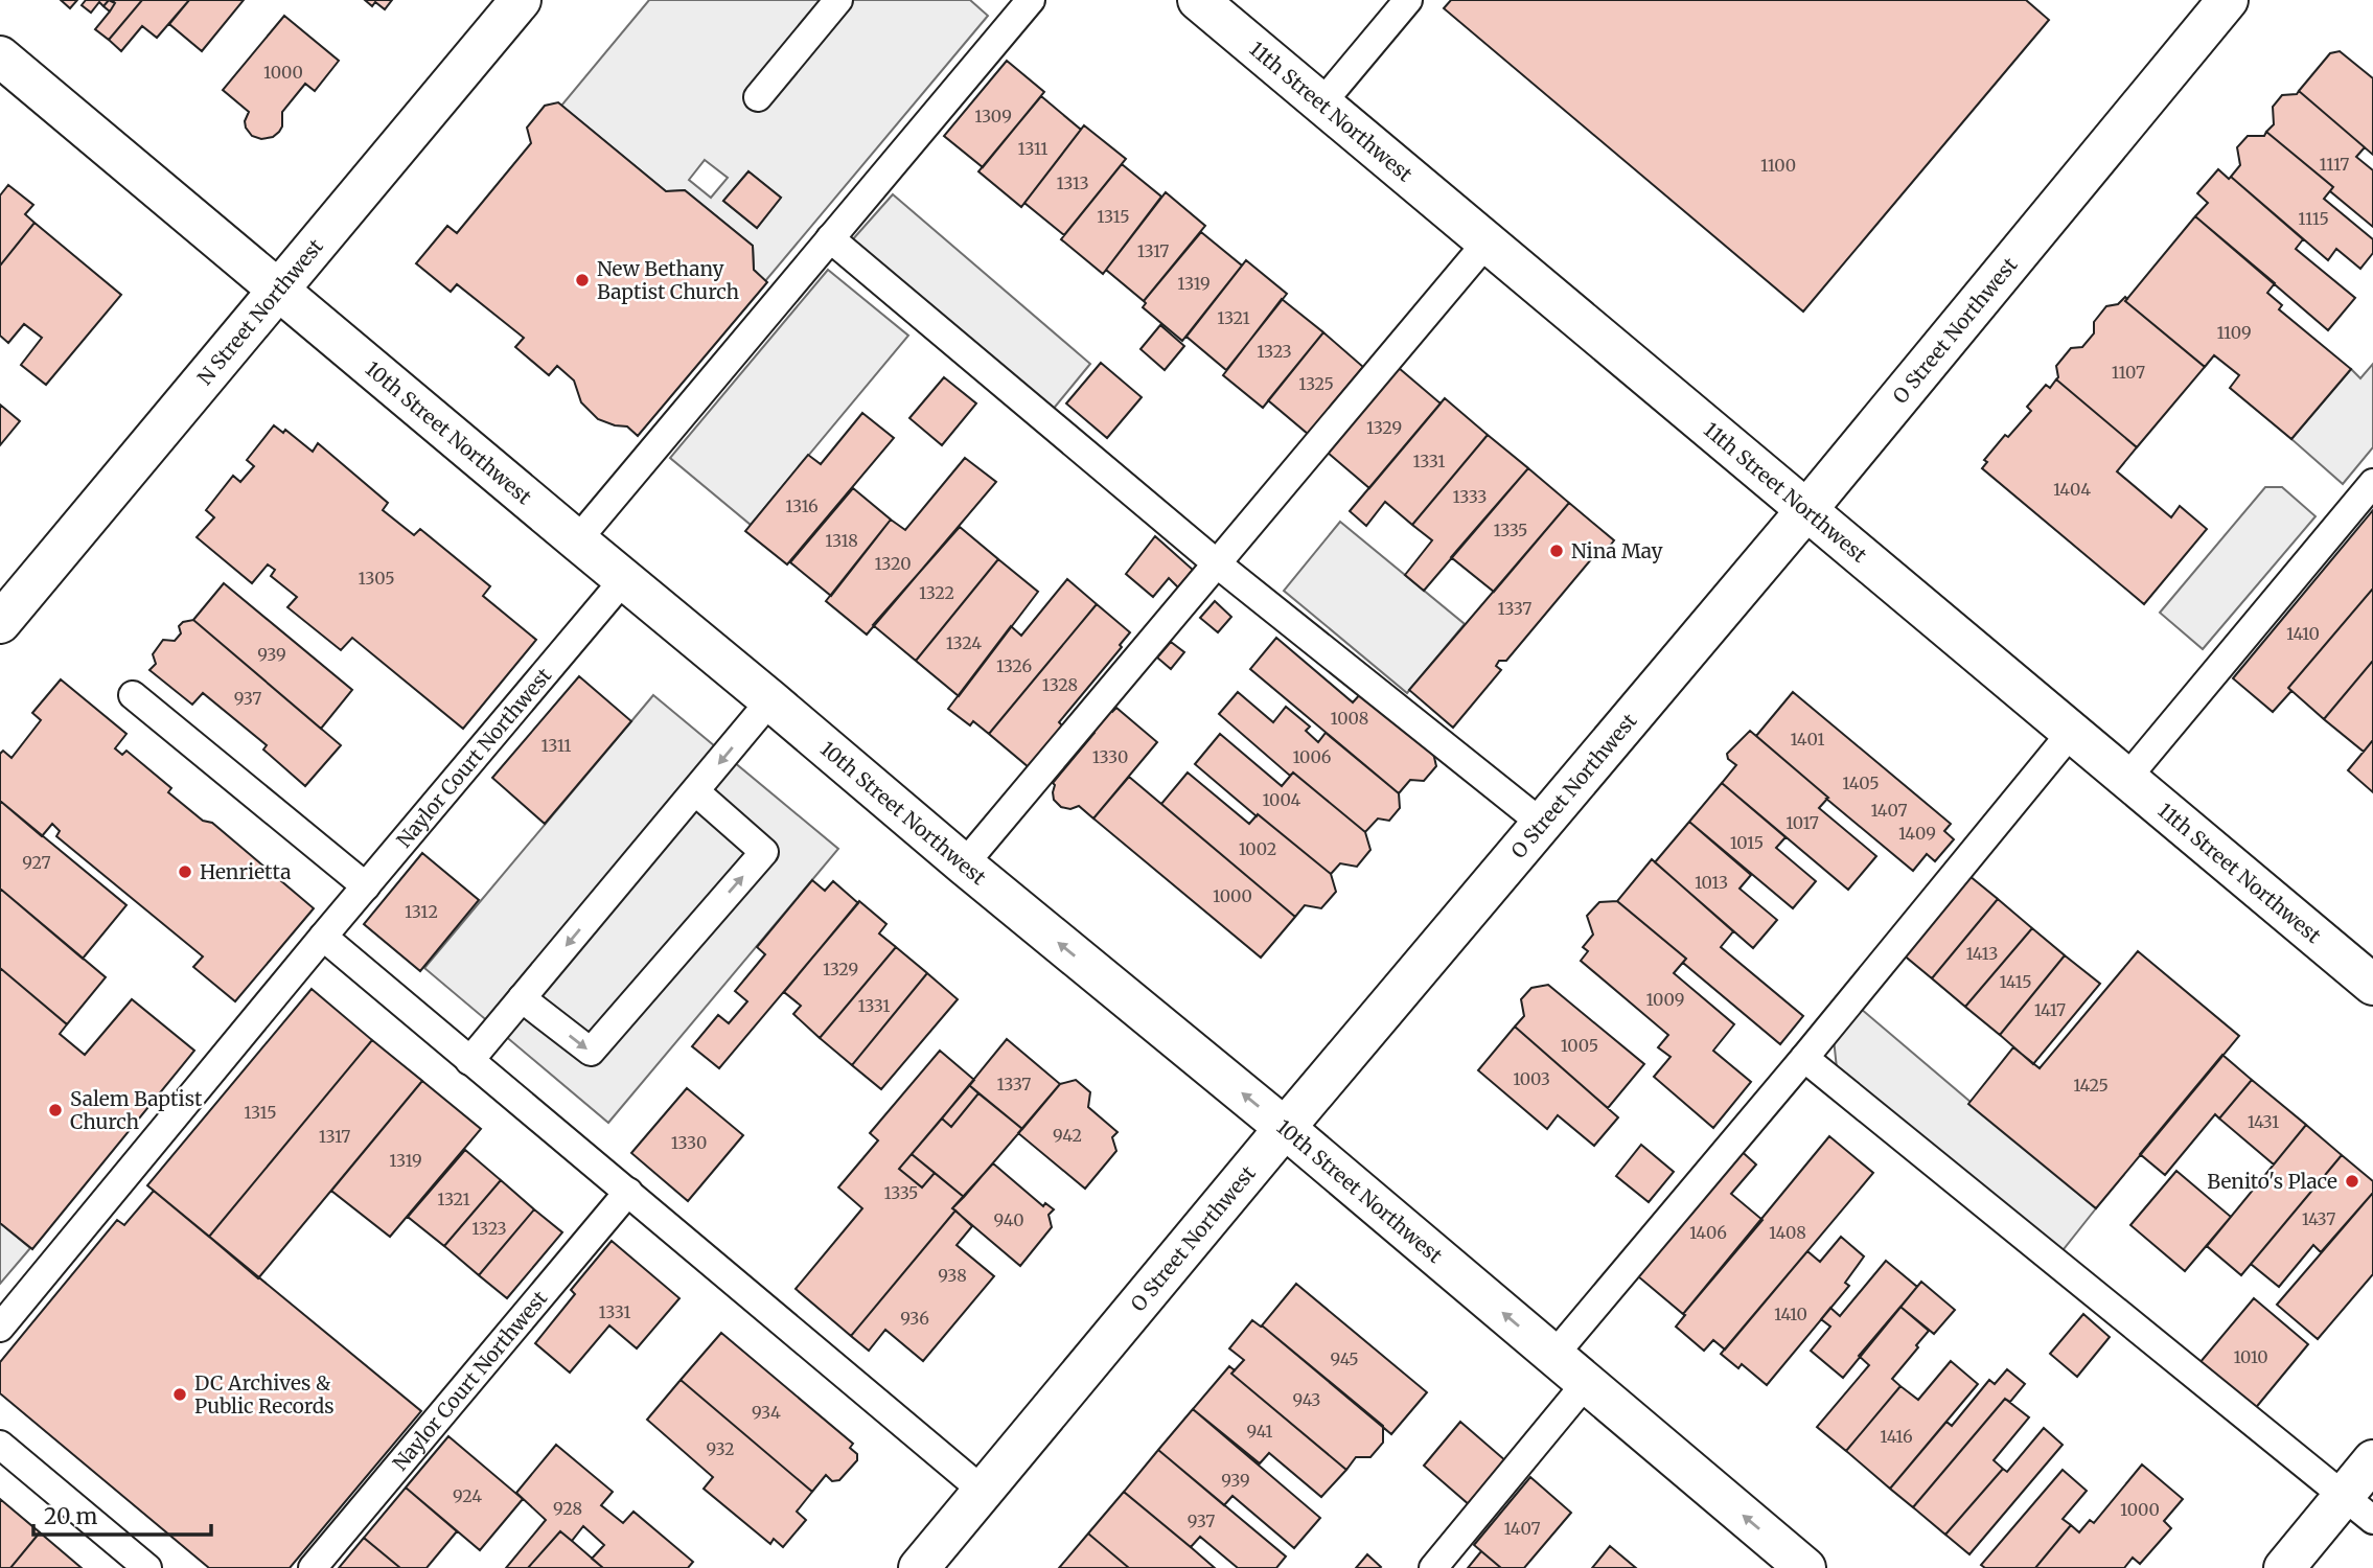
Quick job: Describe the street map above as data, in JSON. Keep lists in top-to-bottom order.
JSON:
{
  "streets": {
    "main road": [
      "11th Street Northwest",
      "N Street Northwest",
      "O Street Northwest",
      "10th Street Northwest"
    ],
    "lane": ["Naylor Court Northwest"]
  },
  "crossings": [
    ["11th Street Northwest", "O Street Northwest"],
    ["N Street Northwest", "10th Street Northwest"],
    ["O Street Northwest", "10th Street Northwest"],
    ["10th Street Northwest", "Naylor Court Northwest"]
  ],
  "one_way": ["10th Street Northwest"],
  "places": [
    "New Bethany Baptist Church",
    "Nina May",
    "Henrietta",
    "Salem Baptist Church",
    "Benito's Place",
    "DC Archives & Public Records"
  ],
  "house_numbers": [
    "1000",
    "1309",
    "1311",
    "1117",
    "1100",
    "1313",
    "1315",
    "1115",
    "1317",
    "1319",
    "1321",
    "1109",
    "1323",
    "1107",
    "1325",
    "1329",
    "1331",
    "1404",
    "1333",
    "1316",
    "1335",
    "1318",
    "1320",
    "1305",
    "1322",
    "1337",
    "1410",
    "1324",
    "939",
    "1326",
    "1328",
    "937",
    "1008",
    "1401",
    "1311",
    "1330",
    "1006",
    "1405",
    "1004",
    "1407",
    "1017",
    "1409",
    "1015",
    "1002",
    "927",
    "1013",
    "1000",
    "1312",
    "1413",
    "1329",
    "1415",
    "1009",
    "1331",
    "1417",
    "1005",
    "1003",
    "1337",
    "1425",
    "1315",
    "1431",
    "942",
    "1317",
    "1330",
    "1319",
    "1335",
    "1321",
    "1437",
    "940",
    "1323",
    "1406",
    "1408",
    "938",
    "1331",
    "1410",
    "936",
    "1010",
    "945",
    "943",
    "934",
    "941",
    "1416",
    "932",
    "939",
    "924",
    "928",
    "1000",
    "937",
    "1407"
  ],
  "scale_bar": "20 m"
}
